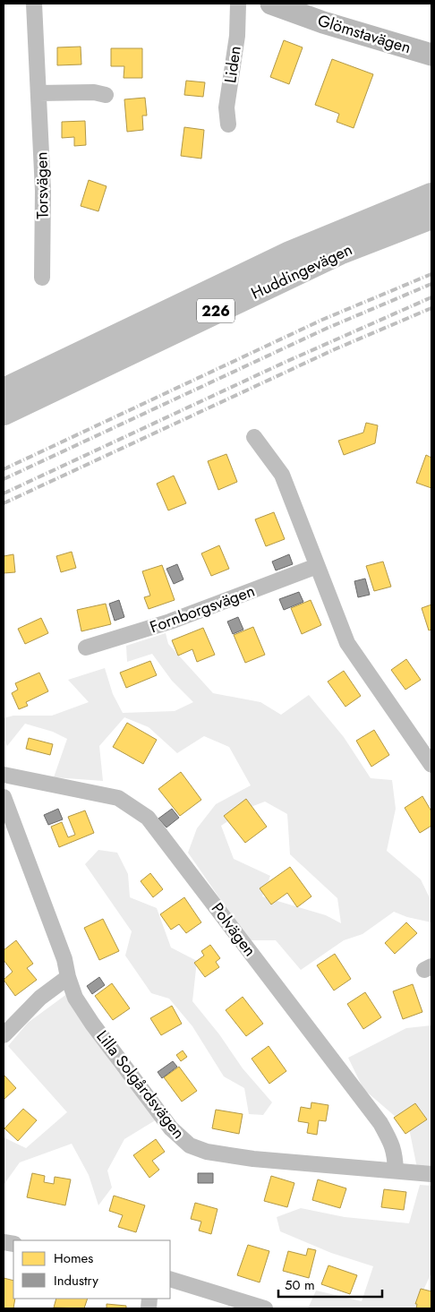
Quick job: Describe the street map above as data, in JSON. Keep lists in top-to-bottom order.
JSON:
{
  "streets": {
    "main road": ["Glömstavägen", "Huddingevägen", "226"],
    "street": [
      "Liden",
      "Torsvägen",
      "Fornborgsvägen",
      "Polvägen",
      "Lilla Solgårdsvägen"
    ]
  },
  "crossings": [
    ["Polvägen", "Lilla Solgårdsvägen"]
  ],
  "legend": ["Homes", "Industry"],
  "scale_bar": "50 m"
}
